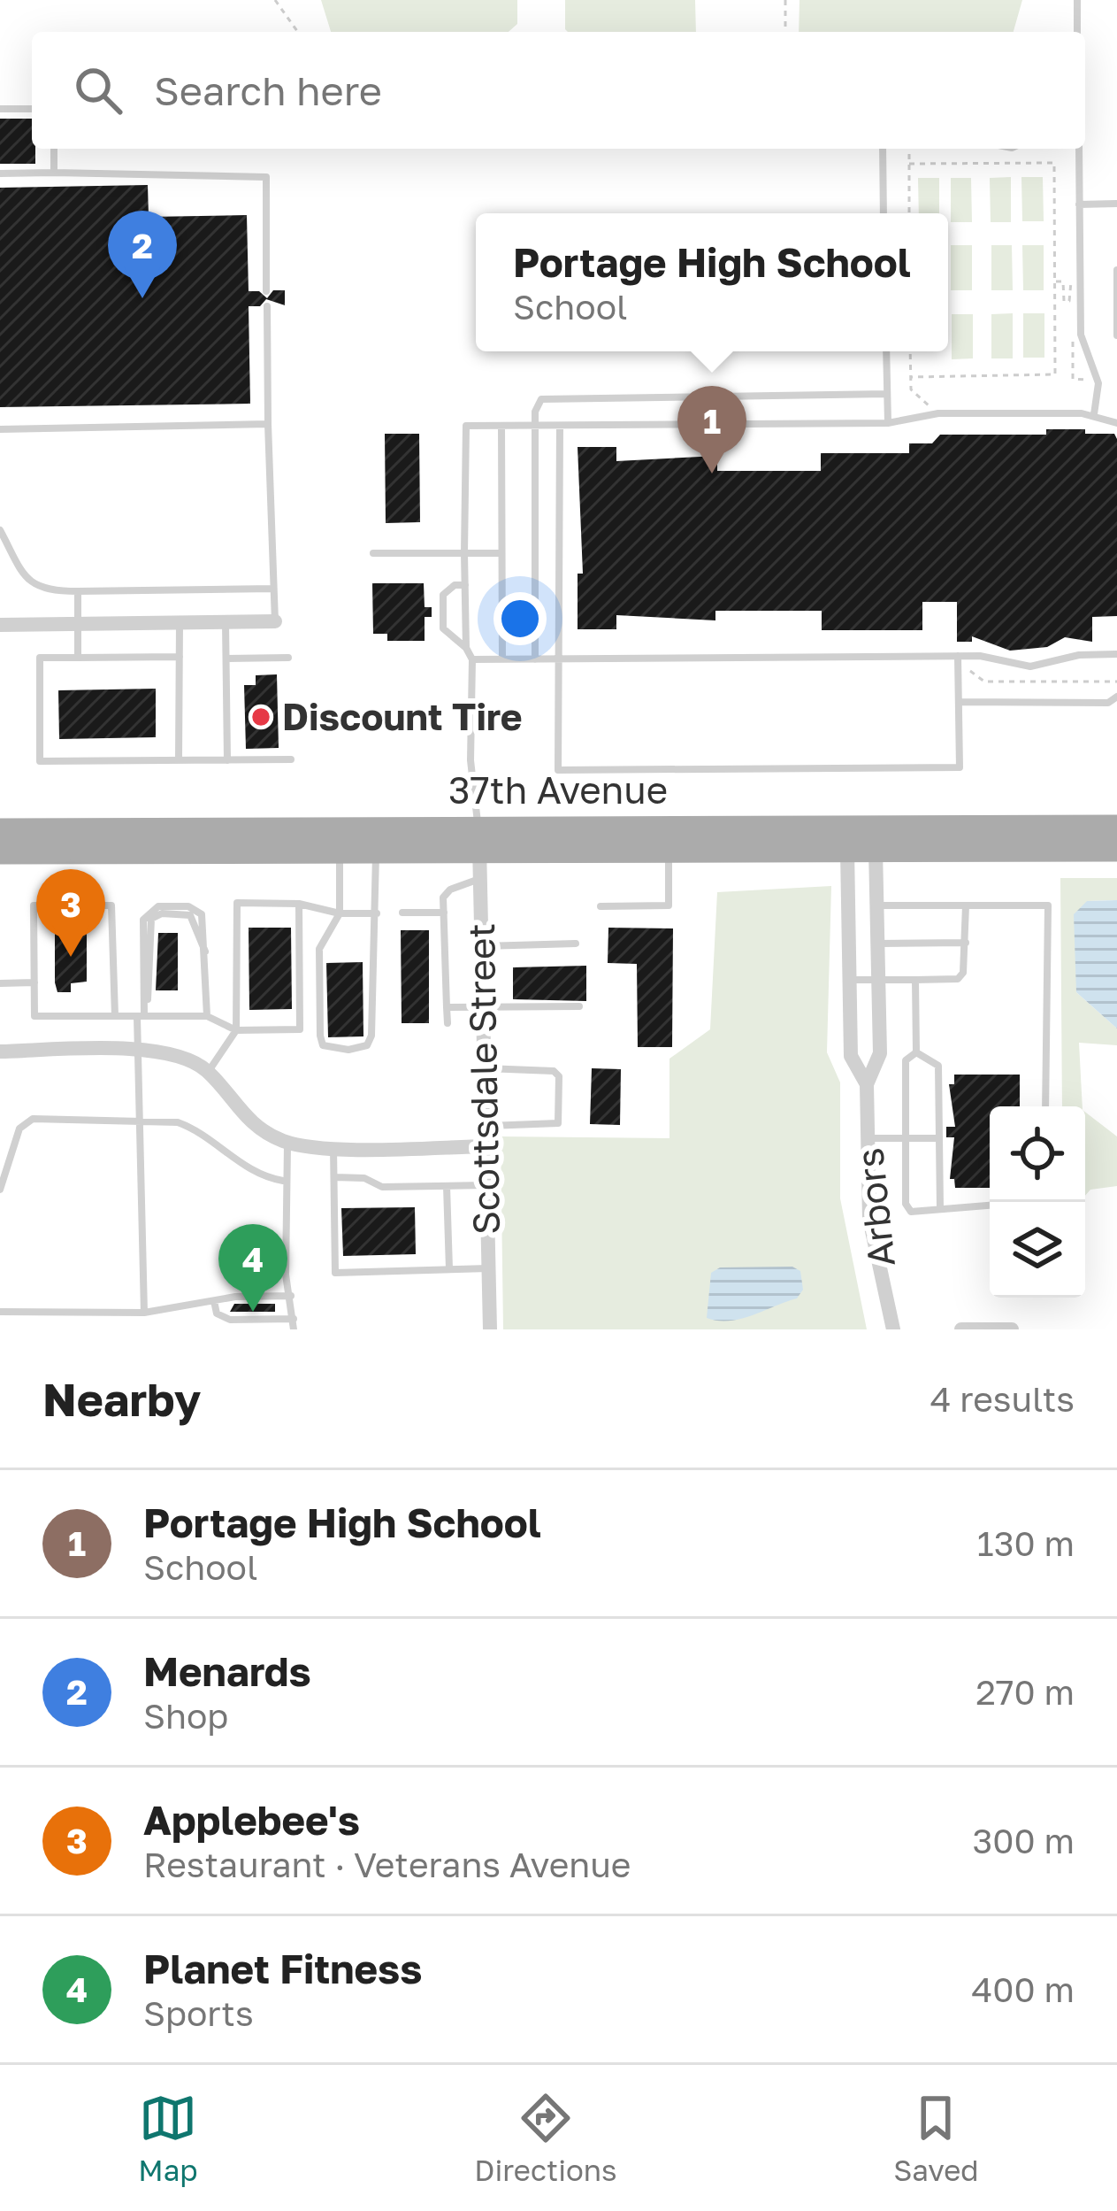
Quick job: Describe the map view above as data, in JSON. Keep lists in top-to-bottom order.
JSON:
{
  "streets": {
    "main road": ["37th Avenue"],
    "street": ["Scottsdale Street", "Arbors"]
  },
  "crossings": [
    ["37th Avenue", "Scottsdale Street"],
    ["37th Avenue", "Arbors"]
  ],
  "places": ["Discount Tire"],
  "page": {
    "search": "Search here",
    "pins": [
      "2",
      "1",
      "3",
      "4"
    ],
    "popup": ["Portage High School", "School"],
    "heading": ["Nearby", "4 results"],
    "list": [
      {
        "mark": "1",
        "name": "Portage High School",
        "note": "School",
        "value": "130 m"
      },
      {
        "mark": "2",
        "name": "Menards",
        "note": "Shop",
        "value": "270 m"
      },
      {
        "mark": "3",
        "name": "Applebee's",
        "note": "Restaurant · Veterans Avenue",
        "value": "300 m"
      },
      {
        "mark": "4",
        "name": "Planet Fitness",
        "note": "Sports",
        "value": "400 m"
      }
    ],
    "nav": ["Map", "Directions", "Saved"]
  }
}
